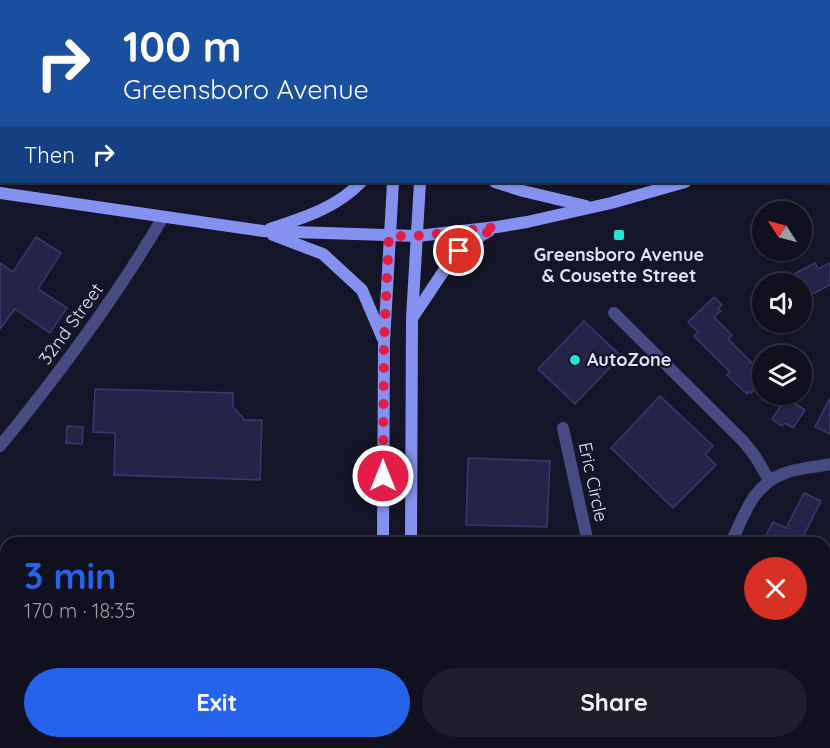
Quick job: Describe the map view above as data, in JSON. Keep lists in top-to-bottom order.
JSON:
{
  "streets": {
    "street": ["32nd Street", "Eric Circle"]
  },
  "places": {
    "transit": ["Greensboro Avenue & Cousette Street"],
    "other": ["AutoZone"]
  },
  "north": "top left",
  "page": {
    "turn": ["100 m", "Greensboro Avenue"],
    "then": "Then",
    "heading": ["3 min", "170 m · 18:35"],
    "buttons": ["Exit", "Share"]
  }
}
